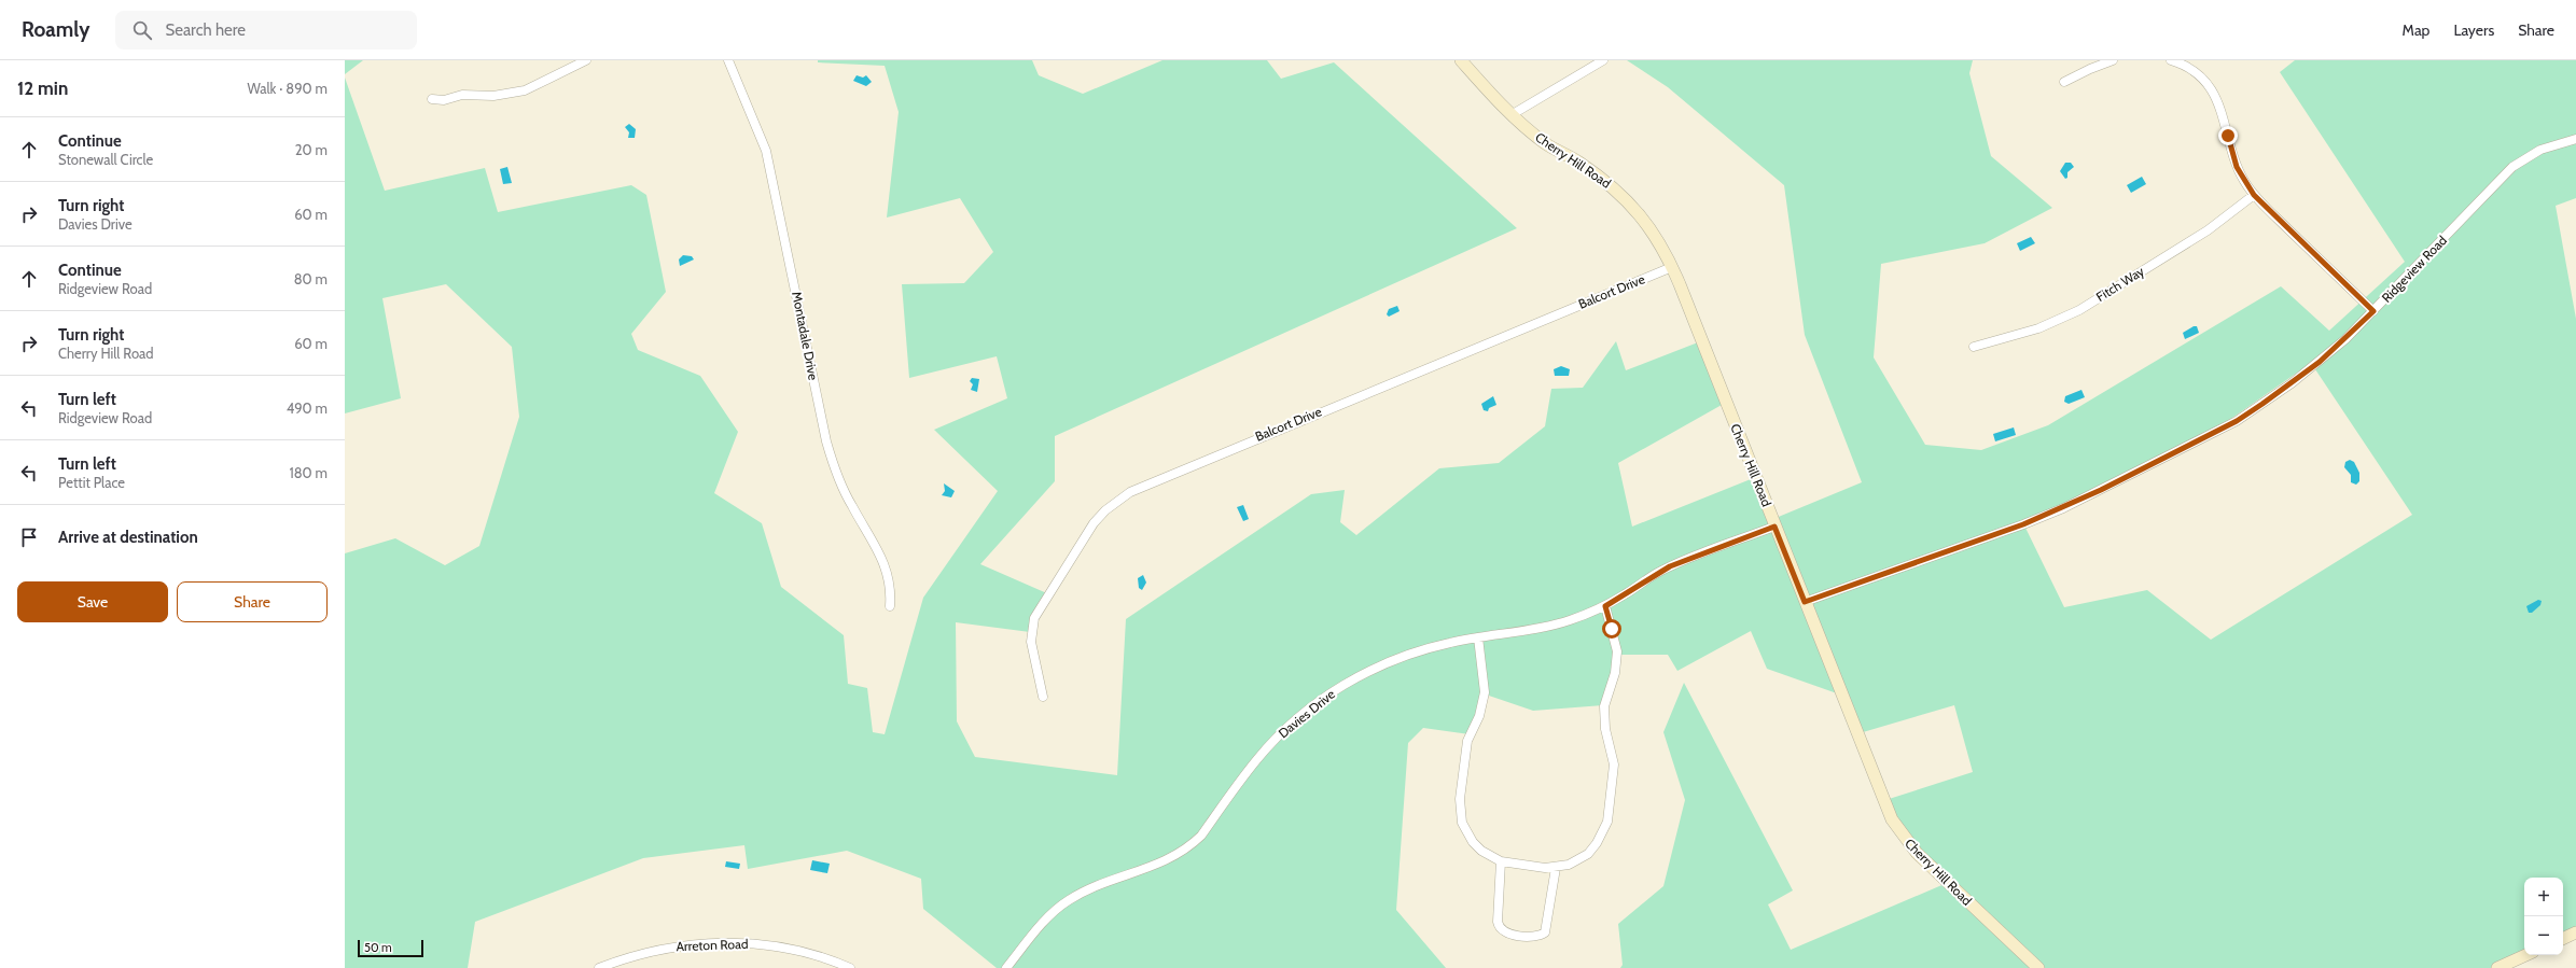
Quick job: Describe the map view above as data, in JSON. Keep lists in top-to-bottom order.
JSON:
{
  "streets": {
    "street": [
      "Cherry Hill Road",
      "Ridgeview Road",
      "Fitch Way",
      "Balcort Drive",
      "Montadale Drive",
      "Davies Drive",
      "Arreton Road"
    ]
  },
  "crossings": [
    ["Cherry Hill Road", "Ridgeview Road"],
    ["Cherry Hill Road", "Balcort Drive"],
    ["Cherry Hill Road", "Davies Drive"]
  ],
  "scale_bar": "50 m",
  "page": {
    "header": "Roamly",
    "search": "Search here",
    "nav": ["Map", "Layers", "Share"],
    "heading": ["12 min", "Walk · 890 m"],
    "list": [
      ["Continue", "Stonewall Circle", "20 m"],
      ["Turn right", "Davies Drive", "60 m"],
      ["Continue", "Ridgeview Road", "80 m"],
      ["Turn right", "Cherry Hill Road", "60 m"],
      ["Turn left", "Ridgeview Road", "490 m"],
      ["Turn left", "Pettit Place", "180 m"],
      "Arrive at destination"
    ],
    "buttons": ["Save", "Share"],
    "map_buttons": ["+", "−"],
    "scale": "50 m"
  }
}
